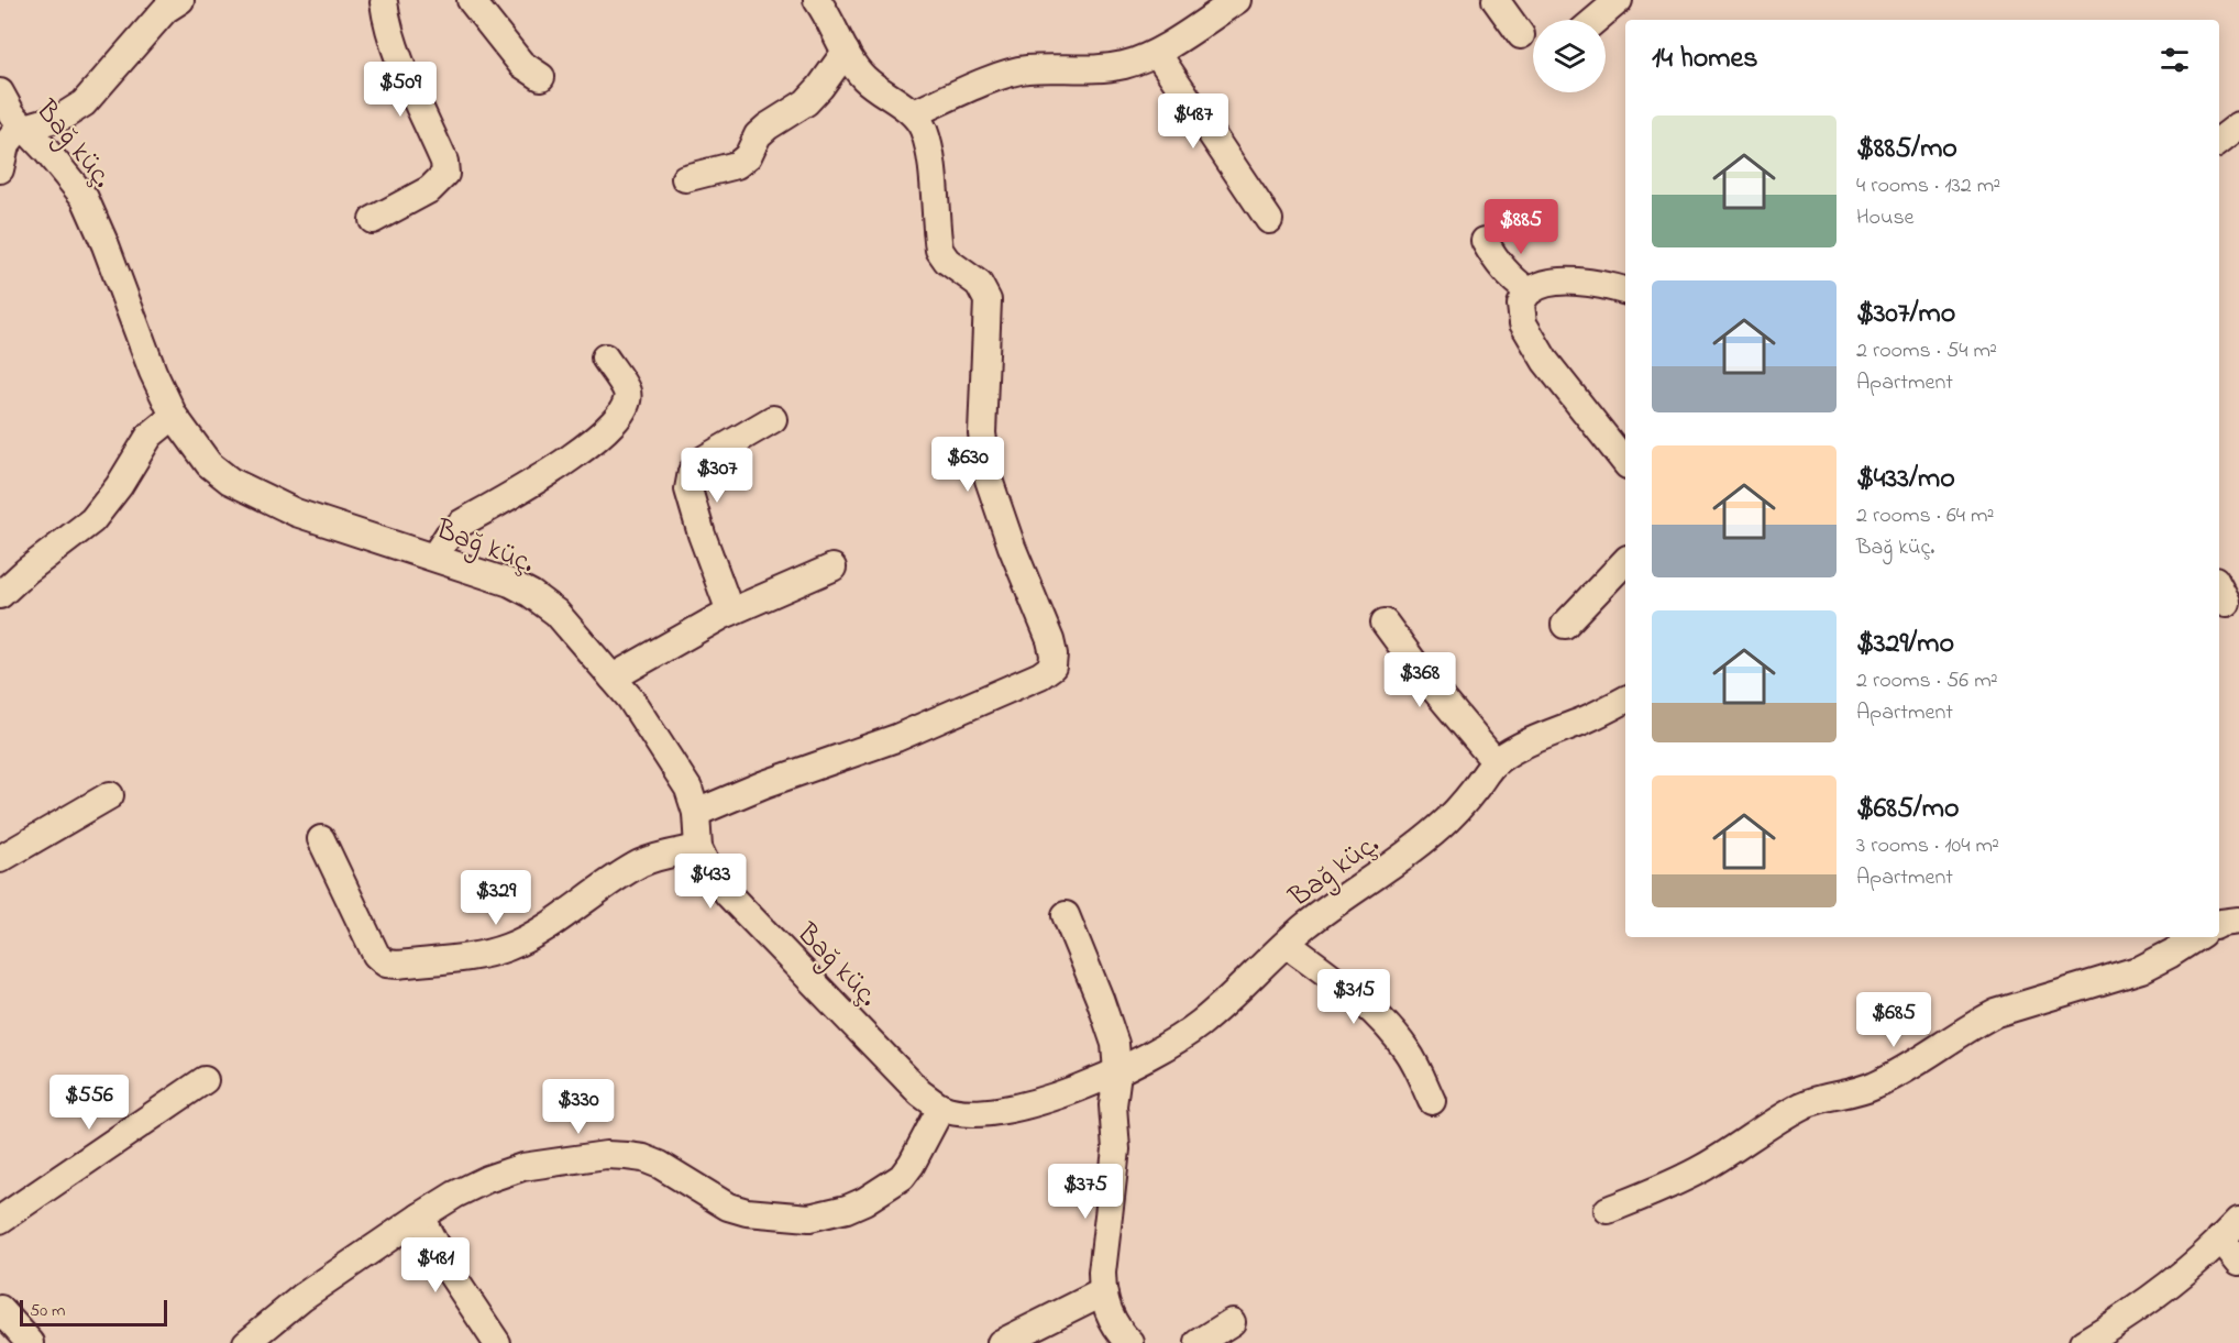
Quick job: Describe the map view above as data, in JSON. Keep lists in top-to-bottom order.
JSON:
{
  "streets": {
    "street": ["Bağ küç."]
  },
  "scale_bar": "50 m",
  "page": {
    "heading": "14 homes",
    "price": [
      "$509",
      "$487",
      "$885",
      "$630",
      "$307",
      "$368",
      "$433",
      "$329",
      "$315",
      "$685",
      "$556",
      "$330",
      "$375",
      "$481"
    ],
    "list": [
      {
        "name": "$885/mo",
        "note": "4 rooms · 132 m² · House"
      },
      {
        "name": "$307/mo",
        "note": "2 rooms · 54 m² · Apartment"
      },
      {
        "name": "$433/mo",
        "note": "2 rooms · 64 m² · Bağ küç."
      },
      {
        "name": "$329/mo",
        "note": "2 rooms · 56 m² · Apartment"
      },
      {
        "name": "$685/mo",
        "note": "3 rooms · 104 m² · Apartment"
      }
    ],
    "scale": "50 m"
  }
}
